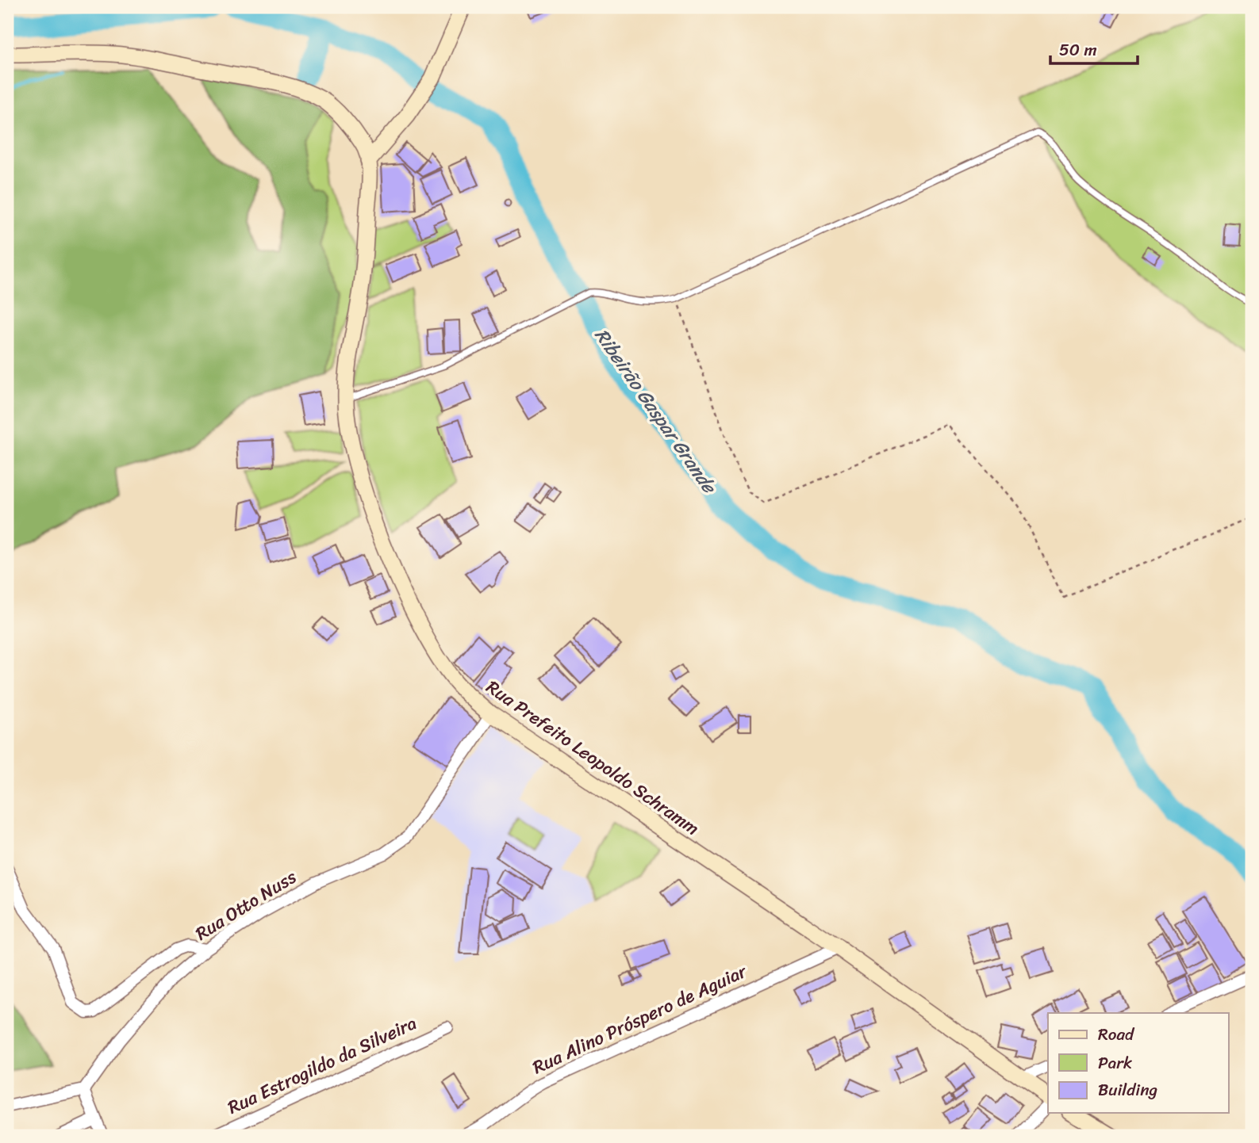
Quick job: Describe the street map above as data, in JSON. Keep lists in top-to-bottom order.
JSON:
{
  "streets": {
    "street": [
      "Rua Prefeito Leopoldo Schramm",
      "Rua Otto Nuss",
      "Rua Alino Próspero de Aguiar",
      "Rua Estrogildo da Silveira"
    ]
  },
  "crossings": [
    ["Rua Prefeito Leopoldo Schramm", "Rua Otto Nuss"],
    ["Rua Prefeito Leopoldo Schramm", "Rua Alino Próspero de Aguiar"]
  ],
  "water": ["Ribeirão Gaspar Grande"],
  "legend": ["Road", "Park", "Building"],
  "scale_bar": "50 m"
}
